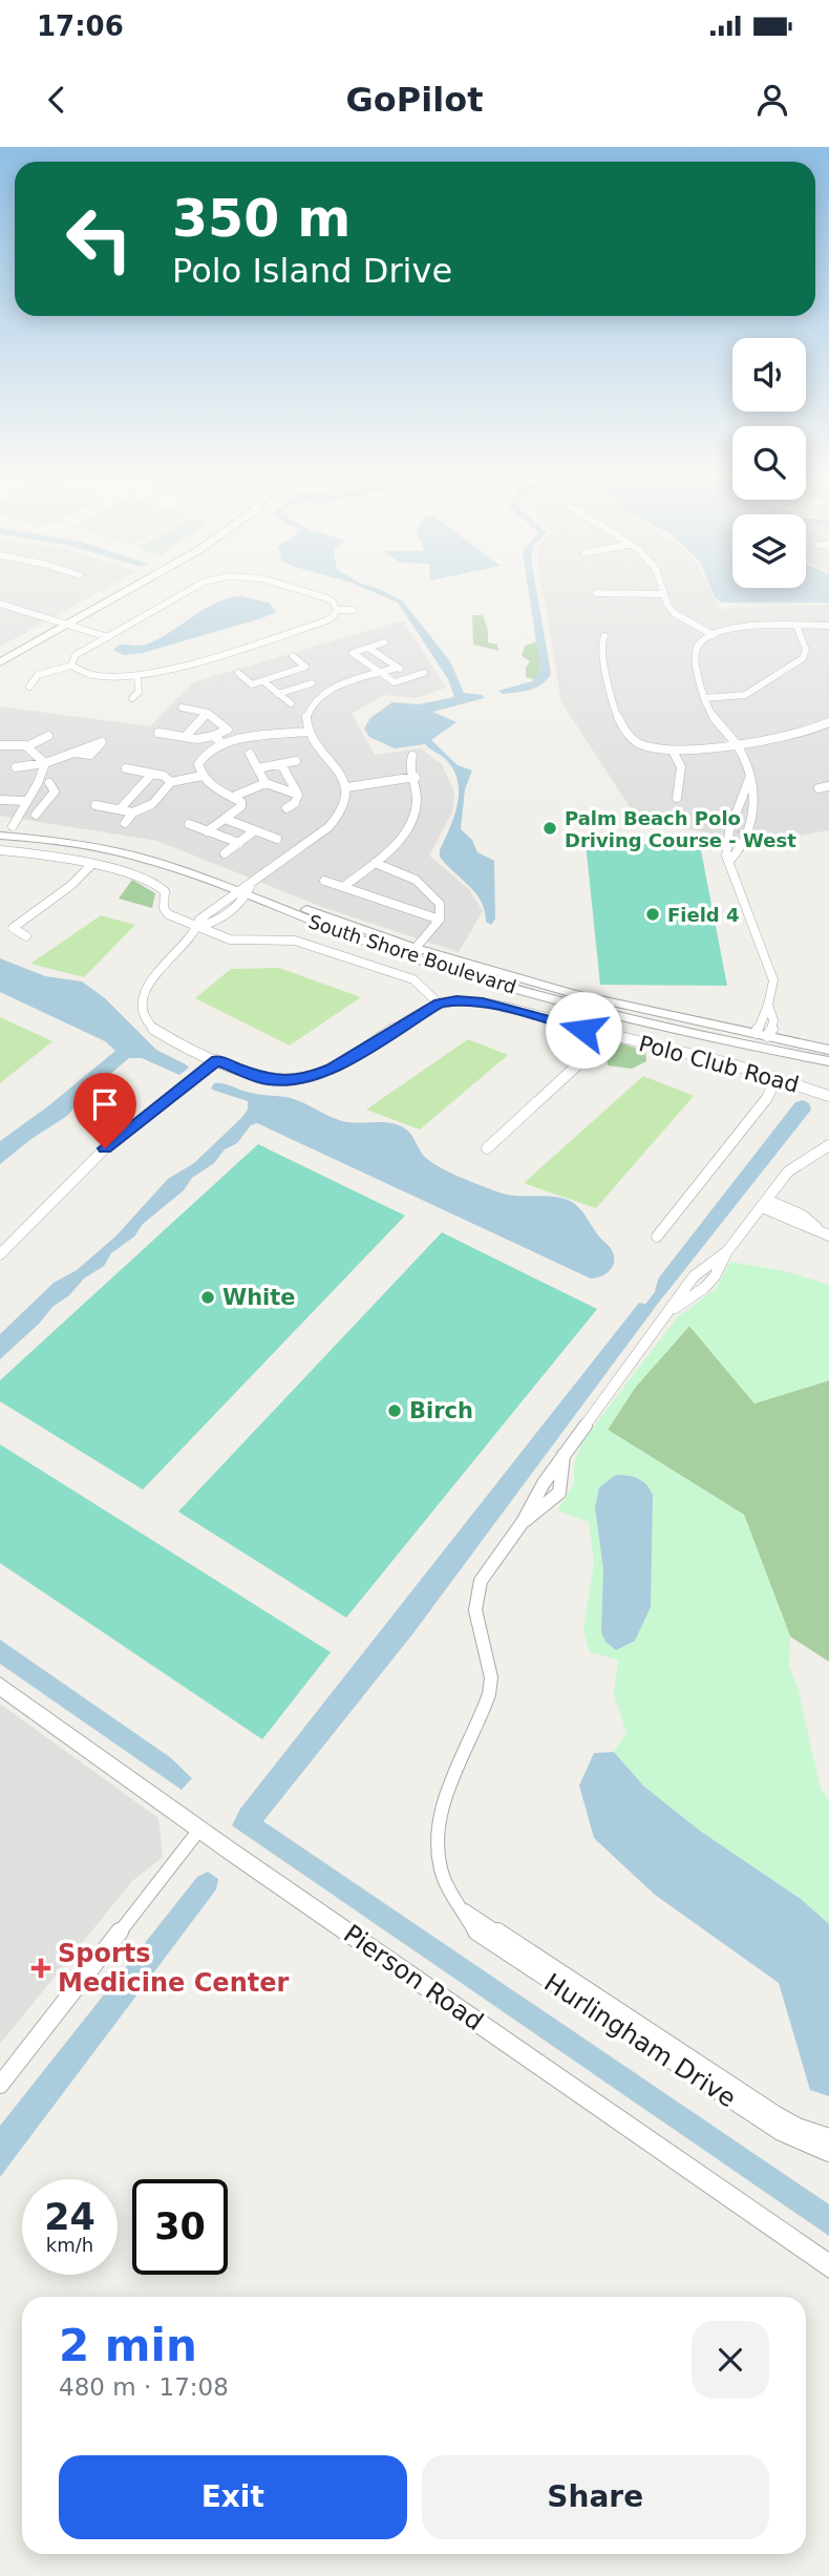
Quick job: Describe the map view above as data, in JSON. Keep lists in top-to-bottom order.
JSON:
{
  "streets": {
    "street": [
      "South Shore Boulevard",
      "Polo Club Road",
      "Pierson Road",
      "Hurlingham Drive"
    ]
  },
  "crossings": [
    ["South Shore Boulevard", "Polo Club Road"]
  ],
  "places": {
    "other": [
      "Palm Beach Polo Driving Course - West",
      "Field 4",
      "White",
      "Birch"
    ],
    "health": ["Sports Medicine Center"]
  },
  "page": {
    "status": "17:06",
    "header": "GoPilot",
    "turn": ["350 m", "Polo Island Drive"],
    "speed": "24 km/h",
    "limit": "30",
    "heading": ["2 min", "480 m · 17:08"],
    "buttons": ["Exit", "Share"]
  }
}
